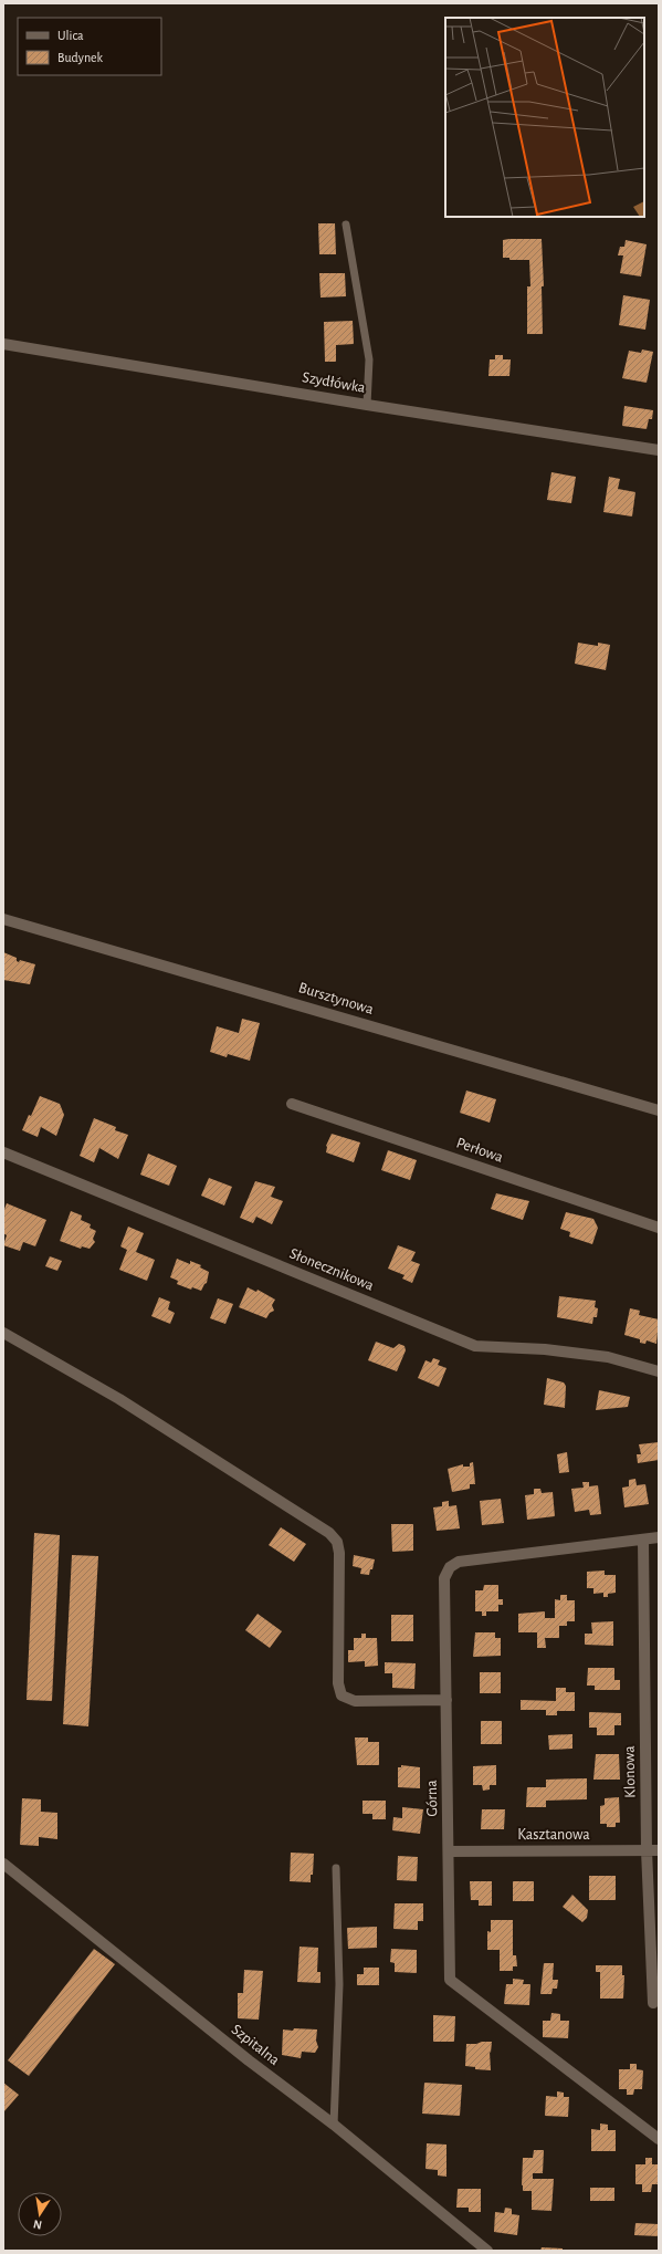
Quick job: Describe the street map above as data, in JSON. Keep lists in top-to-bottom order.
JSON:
{
  "streets": {
    "street": [
      "Szydłówka",
      "Bursztynowa",
      "Perłowa",
      "Słonecznikowa",
      "Klonowa",
      "Górna",
      "Kasztanowa",
      "Szpitalna"
    ]
  },
  "crossings": [
    ["Klonowa", "Górna"],
    ["Klonowa", "Kasztanowa"],
    ["Górna", "Kasztanowa"]
  ],
  "legend": ["Ulica", "Budynek"],
  "north": "bottom"
}
